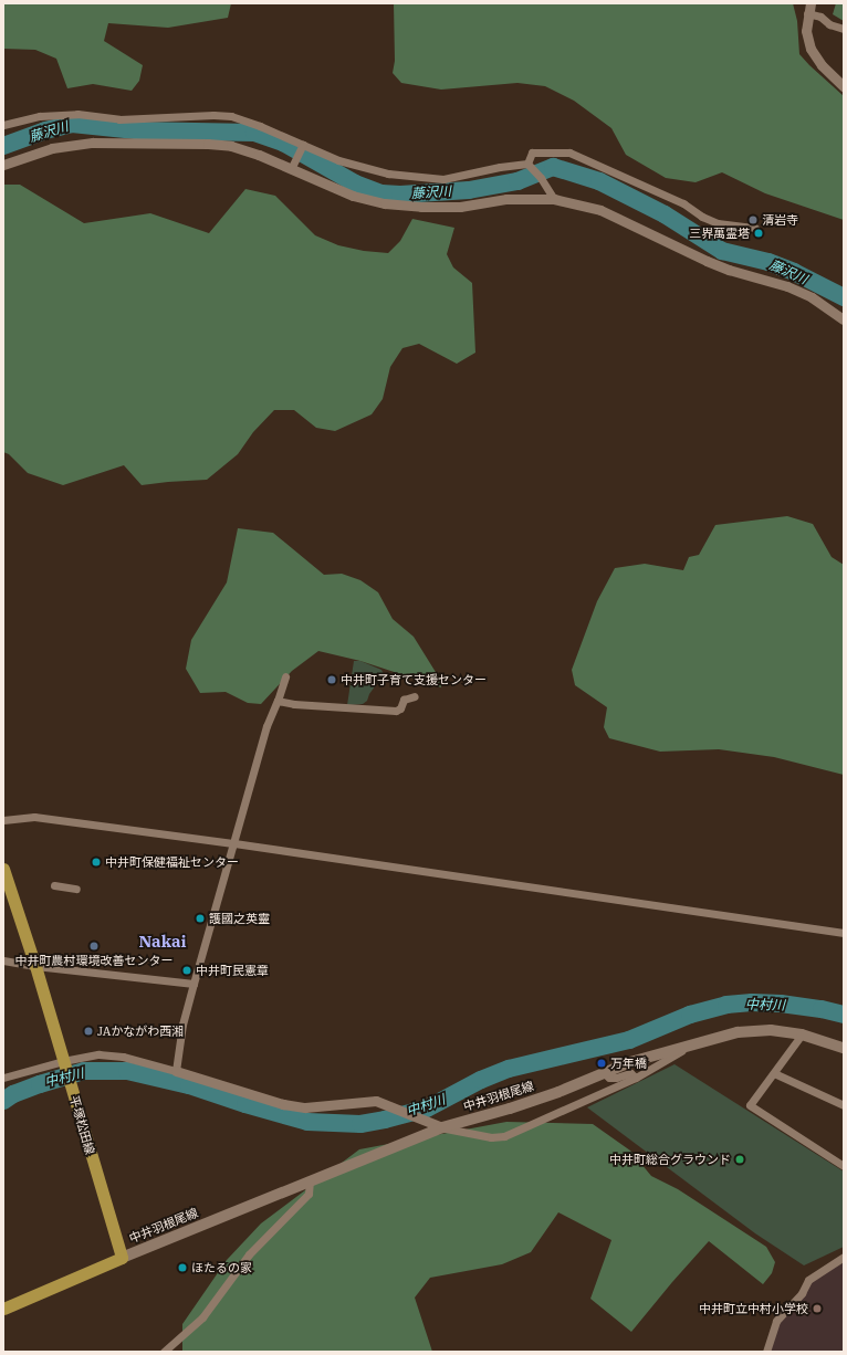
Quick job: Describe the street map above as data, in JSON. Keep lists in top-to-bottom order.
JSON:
{
  "streets": {
    "main road": ["中井羽根尾線", "平塚松田線"]
  },
  "crossings": [
    ["中井羽根尾線", "平塚松田線"]
  ],
  "districts": ["Nakai"],
  "water": ["藤沢川", "中村川"],
  "places": [
    "清岩寺",
    "三界萬霊塔",
    "中井町子育て支援センター",
    "中井町保健福祉センター",
    "護國之英靈",
    "中井町農村環境改善センター",
    "中井町民憲章",
    "JAかながわ西湘",
    "万年橋",
    "中井町総合グラウンド",
    "ほたるの家",
    "中井町立中村小学校"
  ]
}
